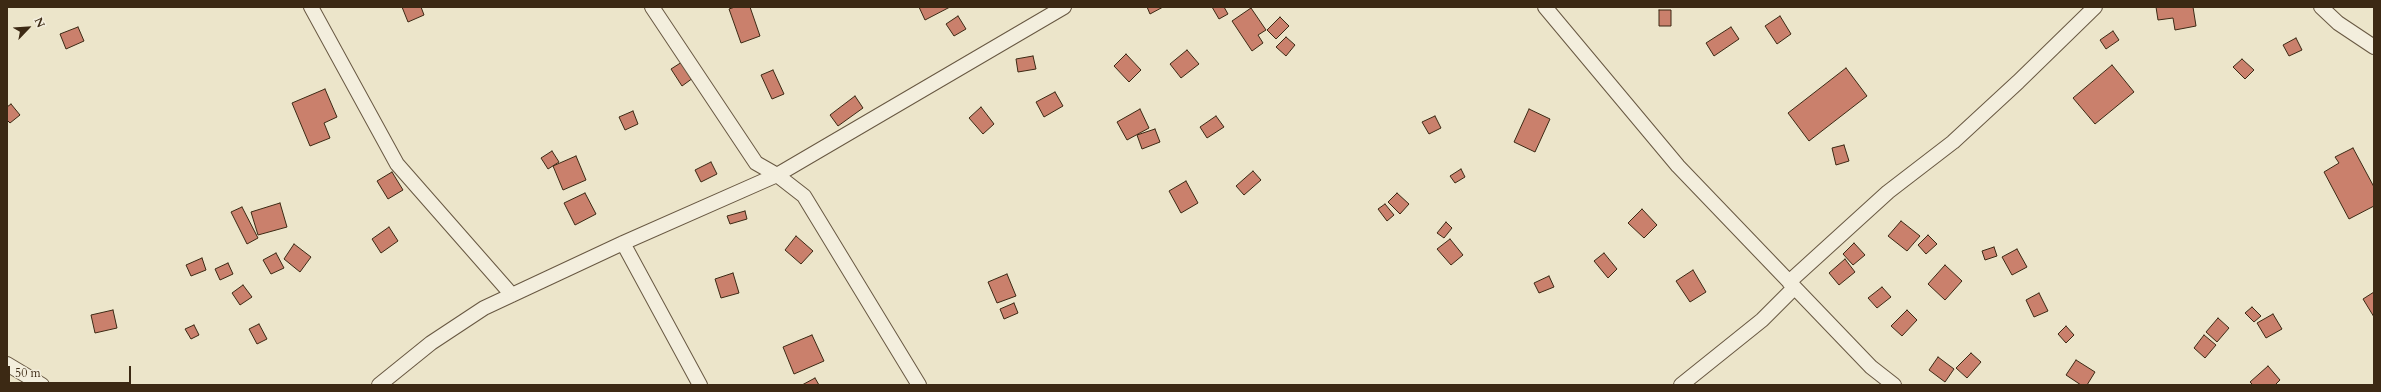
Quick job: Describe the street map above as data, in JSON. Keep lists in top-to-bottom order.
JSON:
{
  "scale_bar": "50 m",
  "north": "top right"
}
